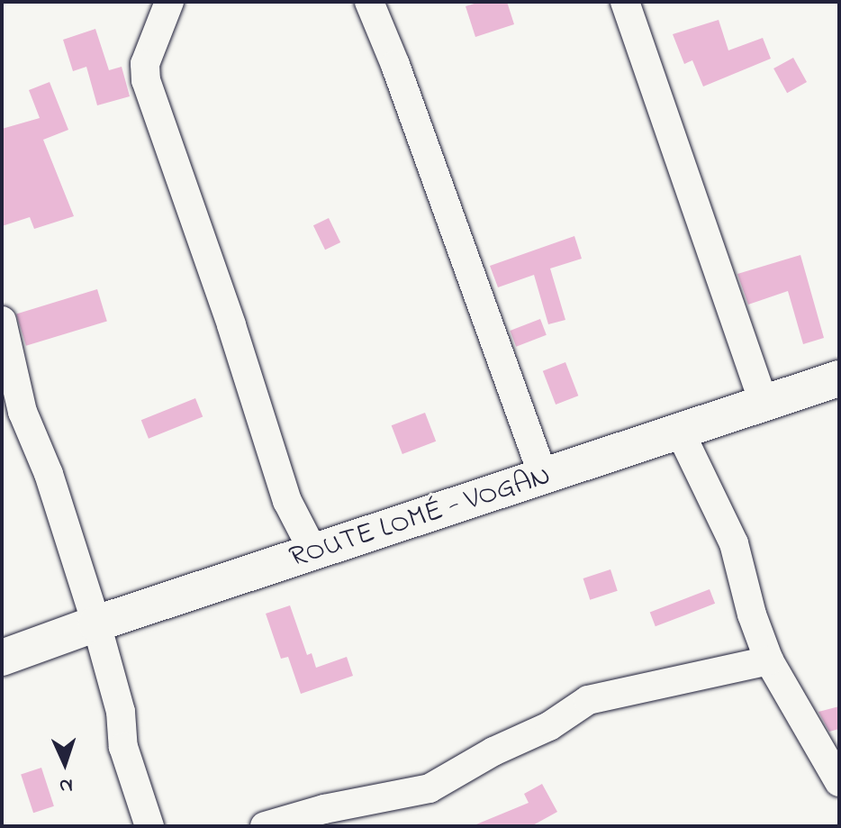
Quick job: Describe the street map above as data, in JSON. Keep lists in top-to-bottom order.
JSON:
{
  "streets": {
    "main road": ["ROUTE LOMÉ - VOGAN"]
  },
  "north": "bottom"
}
